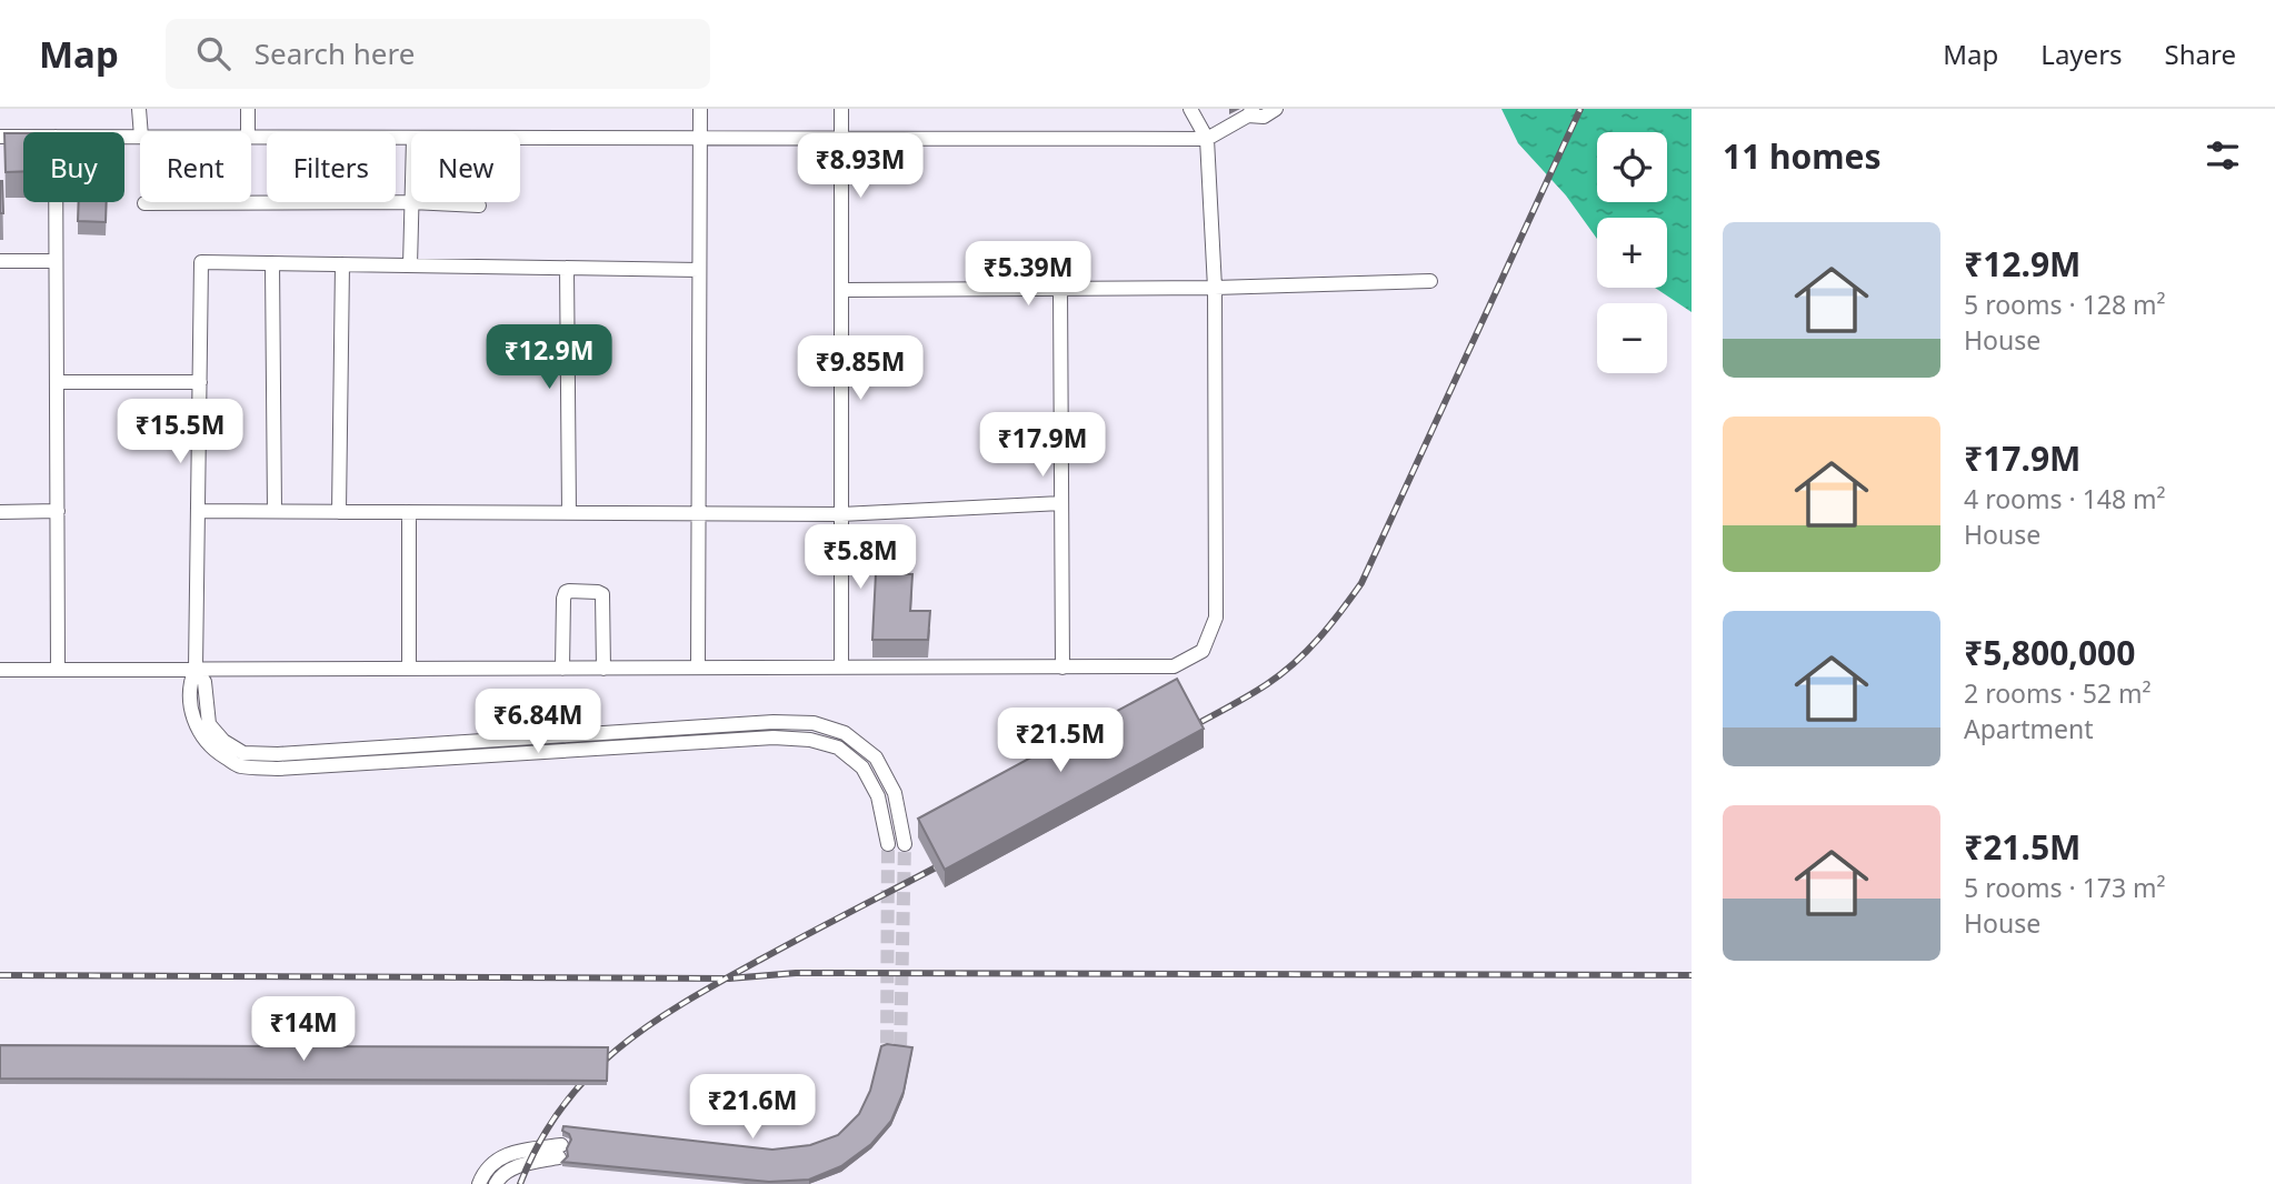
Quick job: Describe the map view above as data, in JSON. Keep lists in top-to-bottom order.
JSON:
{
  "page": {
    "header": "Map",
    "search": "Search here",
    "nav": ["Map", "Layers", "Share"],
    "heading": "11 homes",
    "map_buttons": ["+", "−"],
    "chip": [
      "Buy",
      "Rent",
      "Filters",
      "New"
    ],
    "price": [
      "₹8.93M",
      "₹5.39M",
      "₹12.9M",
      "₹9.85M",
      "₹15.5M",
      "₹17.9M",
      "₹5.8M",
      "₹6.84M",
      "₹21.5M",
      "₹14M",
      "₹21.6M"
    ],
    "list": [
      {
        "name": "₹12.9M",
        "note": "5 rooms · 128 m² · House"
      },
      {
        "name": "₹17.9M",
        "note": "4 rooms · 148 m² · House"
      },
      {
        "name": "₹5,800,000",
        "note": "2 rooms · 52 m² · Apartment"
      },
      {
        "name": "₹21.5M",
        "note": "5 rooms · 173 m² · House"
      }
    ]
  }
}
